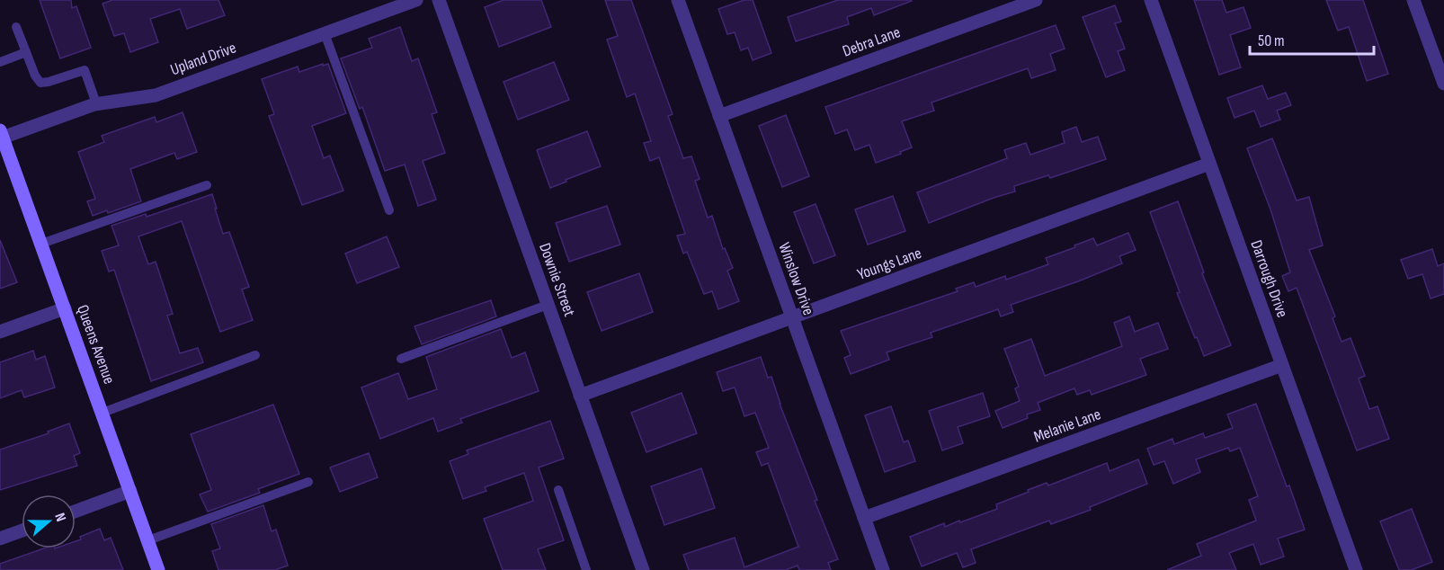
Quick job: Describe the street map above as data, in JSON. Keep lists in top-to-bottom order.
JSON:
{
  "streets": {
    "main road": ["Queens Avenue"],
    "street": [
      "Debra Lane",
      "Upland Drive",
      "Youngs Lane",
      "Winslow Drive",
      "Darrough Drive",
      "Downie Street",
      "Melanie Lane"
    ]
  },
  "crossings": [
    ["Debra Lane", "Winslow Drive"],
    ["Upland Drive", "Queens Avenue"],
    ["Youngs Lane", "Winslow Drive"],
    ["Youngs Lane", "Darrough Drive"],
    ["Youngs Lane", "Downie Street"],
    ["Winslow Drive", "Melanie Lane"],
    ["Darrough Drive", "Melanie Lane"]
  ],
  "scale_bar": "50 m",
  "north": "right"
}
